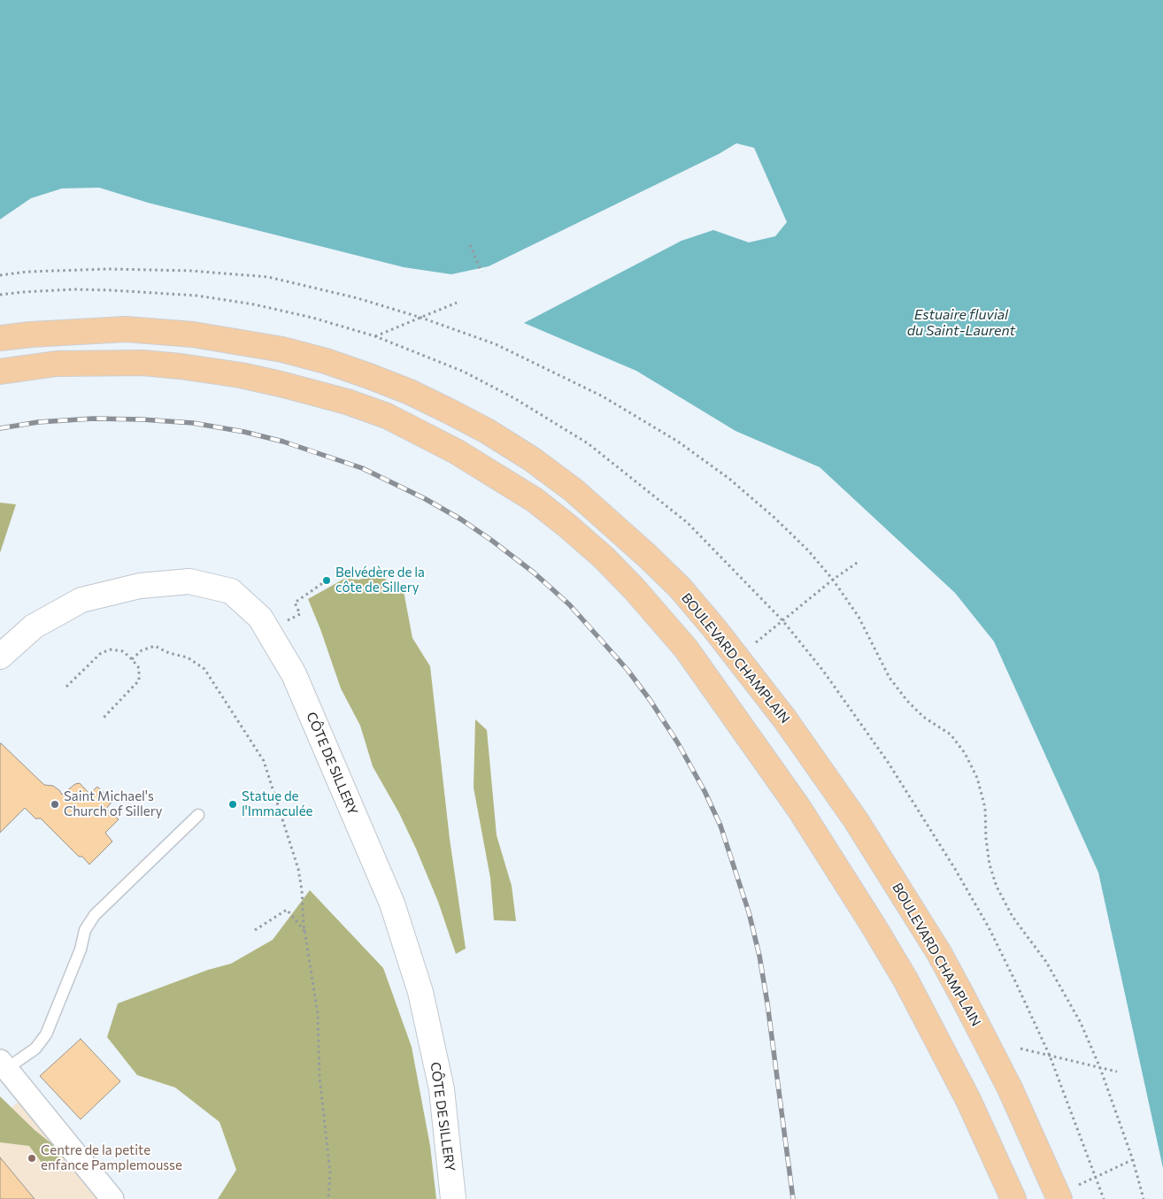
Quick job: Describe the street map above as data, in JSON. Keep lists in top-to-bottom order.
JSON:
{
  "streets": {
    "main road": ["BOULEVARD CHAMPLAIN"],
    "street": ["CÔTE DE SILLERY"]
  },
  "water": ["Estuaire fluvial du Saint-Laurent"],
  "places": [
    "Belvédère de la côte de Sillery",
    "Saint Michael's Church of Sillery",
    "Statue de l'Immaculée",
    "Centre de la petite enfance Pamplemousse"
  ]
}
